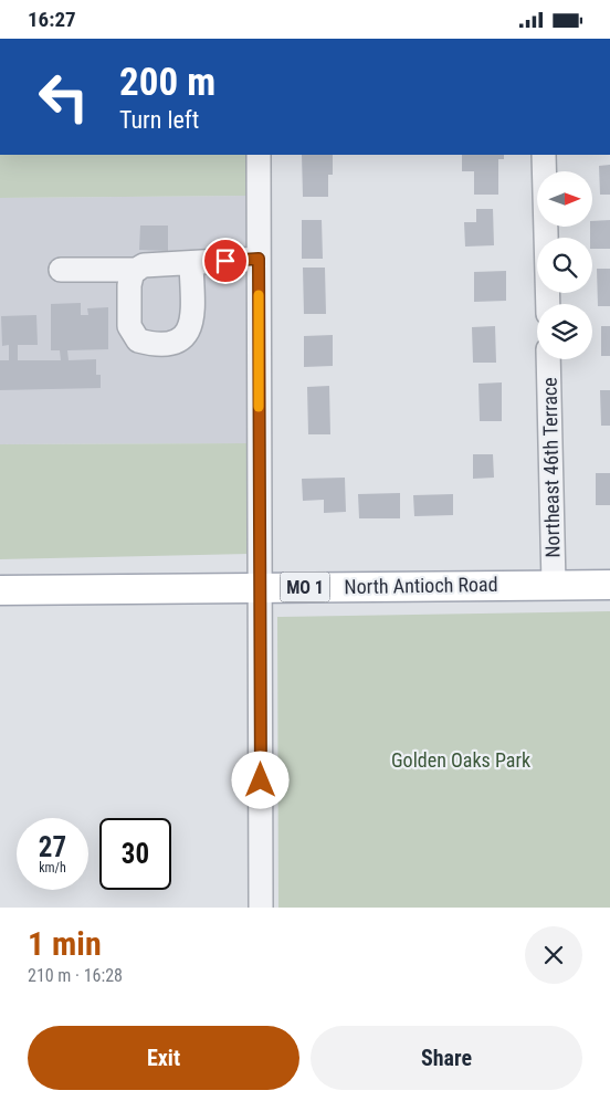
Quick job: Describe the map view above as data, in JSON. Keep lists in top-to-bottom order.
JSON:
{
  "streets": {
    "main road": ["North Antioch Road", "MO 1"],
    "street": ["Northeast 46th Terrace"]
  },
  "crossings": [
    ["Northeast 46th Terrace", "North Antioch Road"]
  ],
  "parks": ["Golden Oaks Park"],
  "north": "right",
  "page": {
    "status": "16:27",
    "turn": ["200 m", "Turn left"],
    "speed": "27 km/h",
    "limit": "30",
    "heading": ["1 min", "210 m · 16:28"],
    "buttons": ["Exit", "Share"]
  }
}
